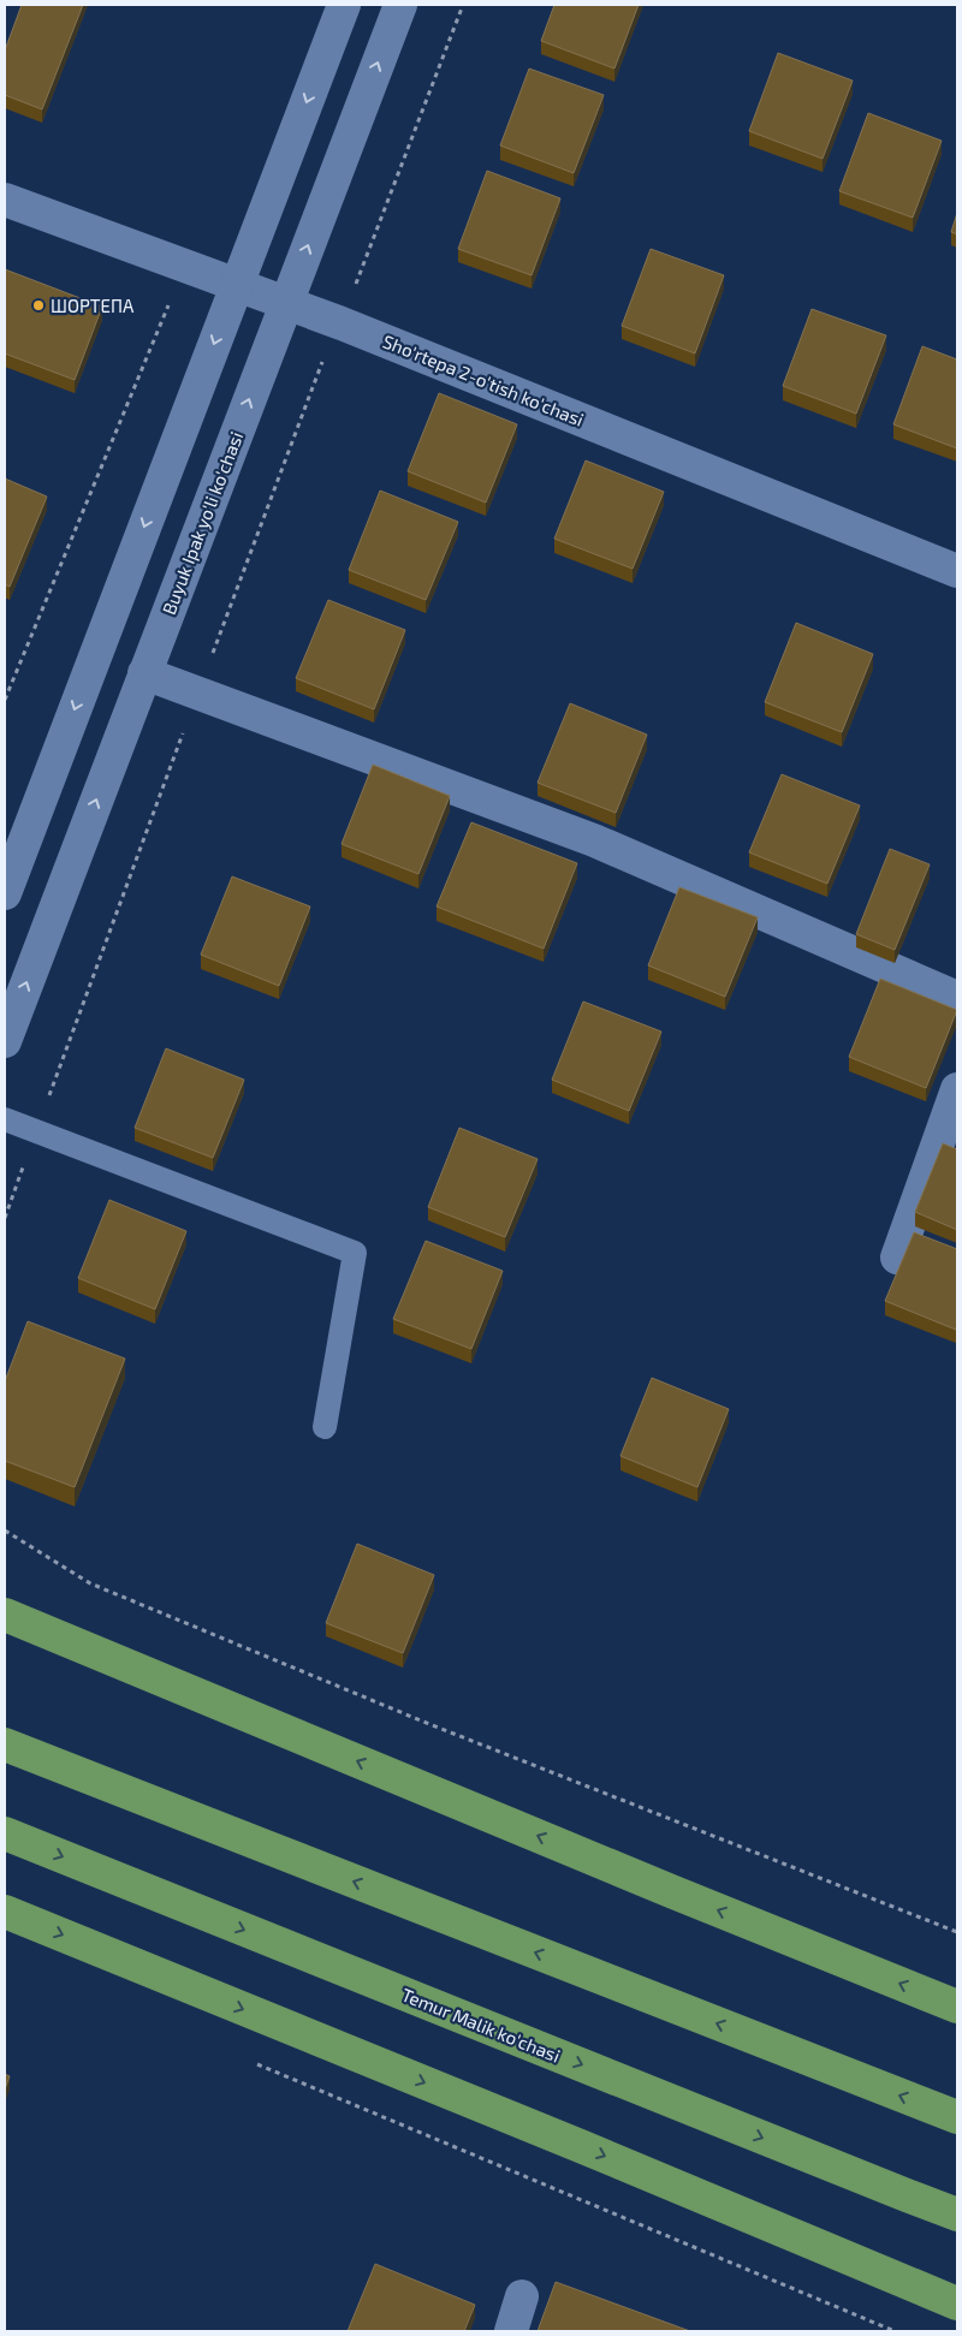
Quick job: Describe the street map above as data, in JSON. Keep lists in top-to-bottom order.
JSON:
{
  "streets": {
    "highway": ["Temur Malik ko'chasi"],
    "street": ["Sho'rtepa 2-o'tish ko'chasi", "Buyuk Ipak yo'li ko'chasi"]
  },
  "crossings": [
    ["Sho'rtepa 2-o'tish ko'chasi", "Buyuk Ipak yo'li ko'chasi"]
  ],
  "places": ["ШОРТЕПА"]
}
